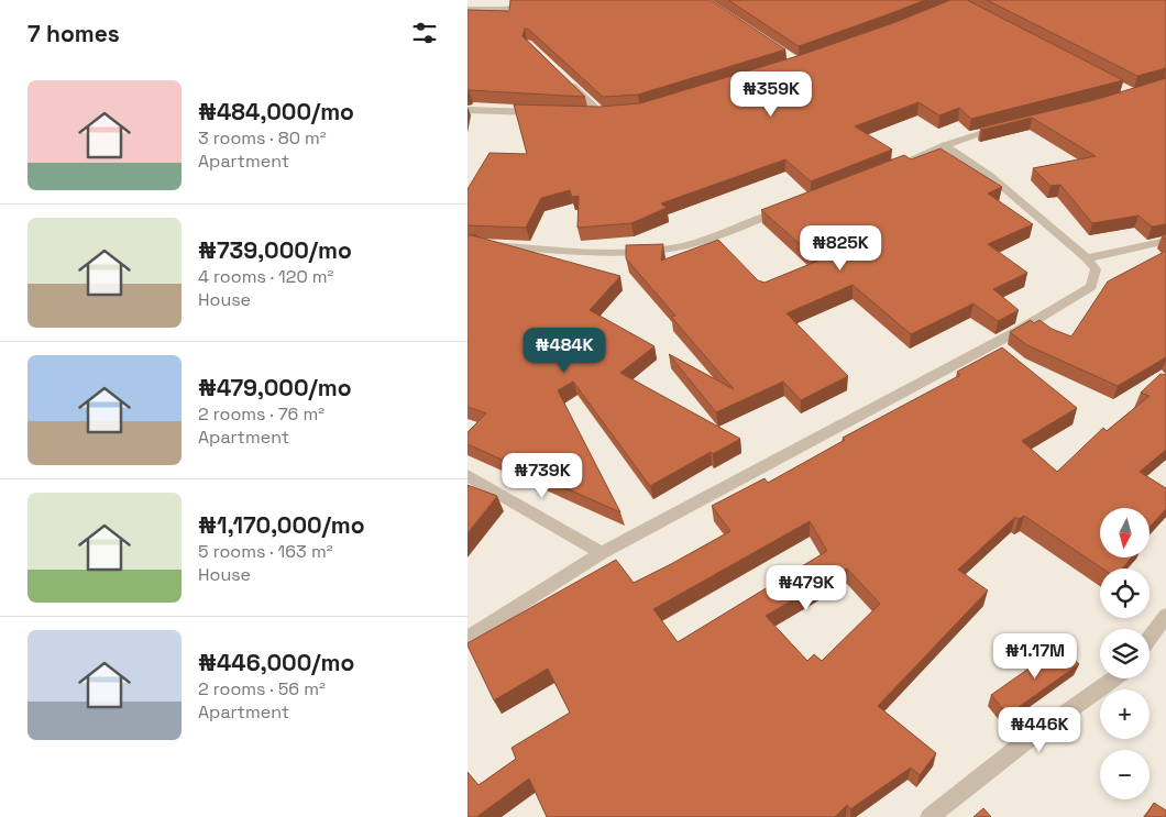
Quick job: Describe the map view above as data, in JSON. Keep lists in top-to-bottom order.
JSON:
{
  "north": "bottom",
  "page": {
    "heading": "7 homes",
    "list": [
      {
        "name": "₦484,000/mo",
        "note": "3 rooms · 80 m² · Apartment"
      },
      {
        "name": "₦739,000/mo",
        "note": "4 rooms · 120 m² · House"
      },
      {
        "name": "₦479,000/mo",
        "note": "2 rooms · 76 m² · Apartment"
      },
      {
        "name": "₦1,170,000/mo",
        "note": "5 rooms · 163 m² · House"
      },
      {
        "name": "₦446,000/mo",
        "note": "2 rooms · 56 m² · Apartment"
      }
    ],
    "price": [
      "₦359K",
      "₦825K",
      "₦484K",
      "₦739K",
      "₦479K",
      "₦1.17M",
      "₦446K"
    ],
    "map_buttons": ["+", "−"]
  }
}
